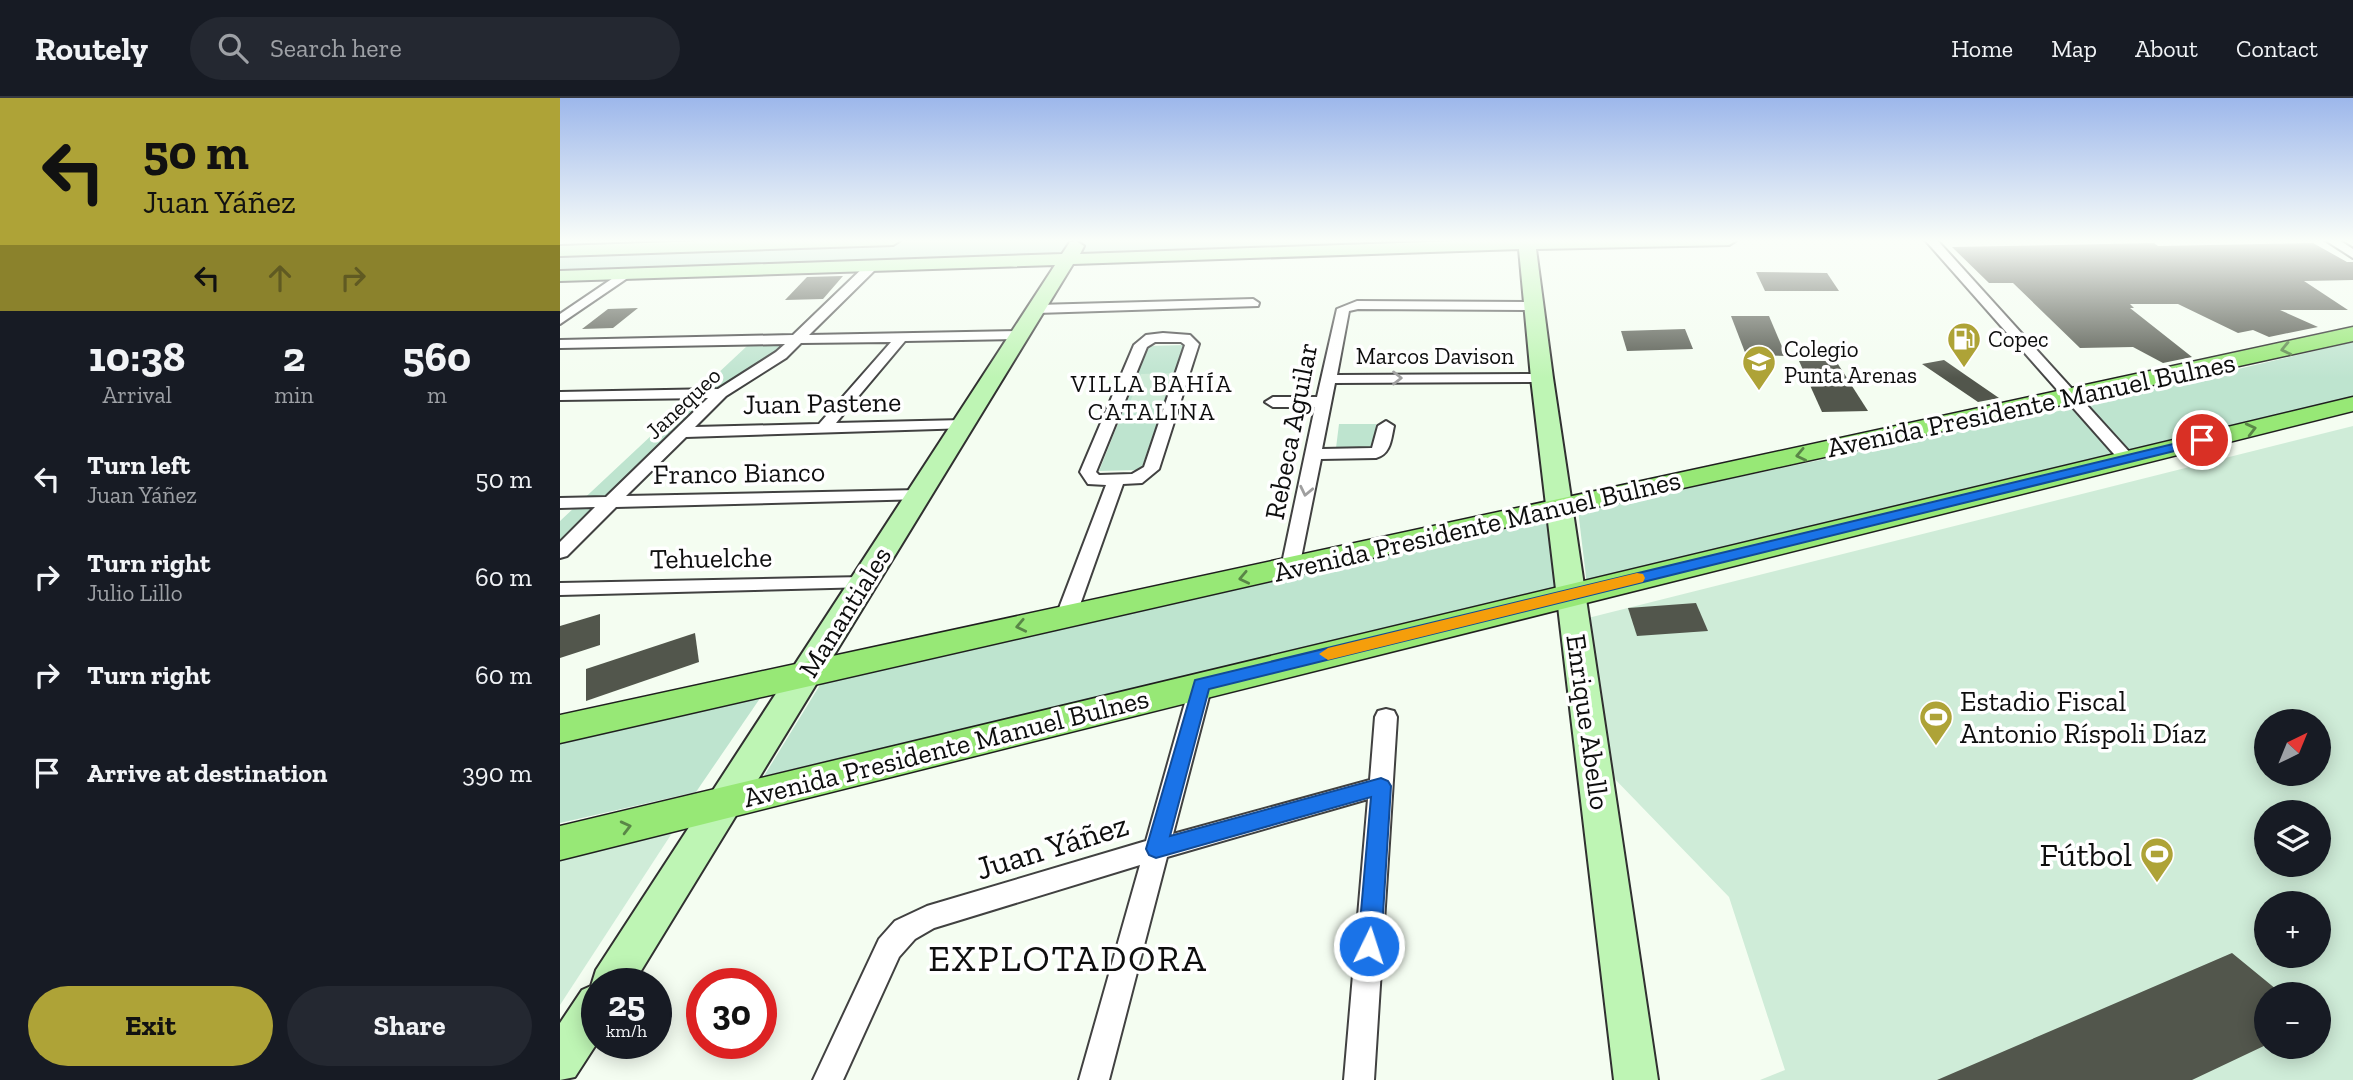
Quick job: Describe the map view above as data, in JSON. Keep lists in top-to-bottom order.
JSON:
{
  "streets": {
    "main road": ["Avenida Presidente Manuel Bulnes", "Manantiales", "Enrique Abello"],
    "street": [
      "Marcos Davison",
      "Janequeo",
      "Juan Pastene",
      "Rebeca Aguilar",
      "Franco Bianco",
      "Tehuelche",
      "Juan Yáñez"
    ]
  },
  "crossings": [
    ["Marcos Davison", "Rebeca Aguilar"],
    ["Marcos Davison", "Enrique Abello"],
    ["Janequeo", "Juan Pastene"],
    ["Janequeo", "Franco Bianco"],
    ["Juan Pastene", "Manantiales"],
    ["Avenida Presidente Manuel Bulnes", "Rebeca Aguilar"],
    ["Avenida Presidente Manuel Bulnes", "Manantiales"],
    ["Avenida Presidente Manuel Bulnes", "Enrique Abello"],
    ["Rebeca Aguilar", "Enrique Abello"],
    ["Franco Bianco", "Manantiales"],
    ["Tehuelche", "Manantiales"]
  ],
  "one_way": ["Marcos Davison"],
  "districts": ["VILLA BAHÍA CATALINA", "EXPLOTADORA"],
  "places": {
    "fuel station": ["Copec"],
    "school or university": ["Colegio Punta Arenas"],
    "sports": ["Estadio Fiscal Antonio Ríspoli Díaz", "Fútbol"]
  },
  "north": "top right",
  "page": {
    "header": "Routely",
    "search": "Search here",
    "nav": [
      "Home",
      "Map",
      "About",
      "Contact"
    ],
    "turn": ["50 m", "Juan Yáñez"],
    "eta": [
      "10:38",
      "Arrival",
      "2",
      "min",
      "560",
      "m"
    ],
    "list": [
      {
        "name": "Turn left",
        "note": "Juan Yáñez",
        "value": "50 m"
      },
      {
        "name": "Turn right",
        "note": "Julio Lillo",
        "value": "60 m"
      },
      {
        "name": "Turn right",
        "value": "60 m"
      },
      {
        "name": "Arrive at destination",
        "value": "390 m"
      }
    ],
    "map_buttons": ["+", "−"],
    "speed": "25 km/h",
    "limit": "30",
    "buttons": ["Exit", "Share"]
  }
}
